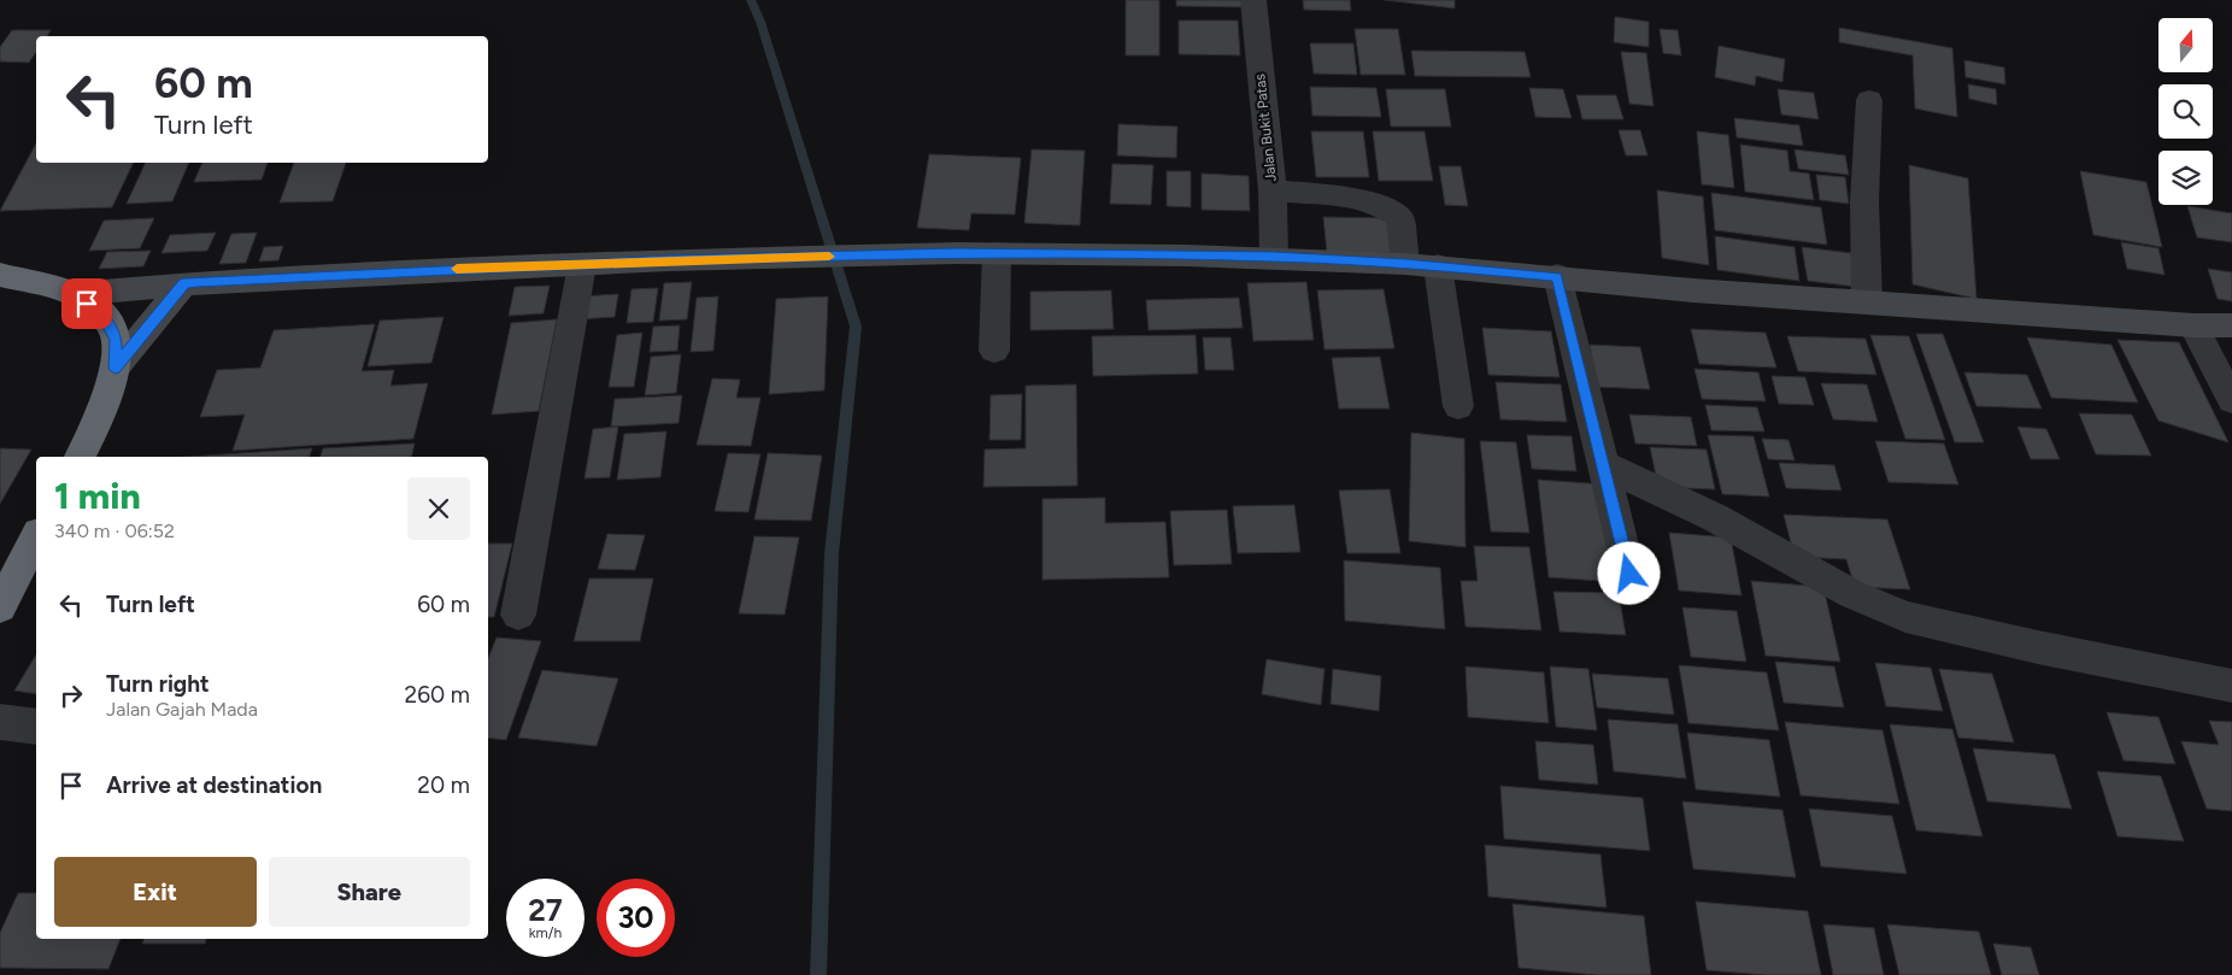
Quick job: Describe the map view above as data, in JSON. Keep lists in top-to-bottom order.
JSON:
{
  "streets": {
    "street": ["Jalan Bukit Patas"]
  },
  "north": "top",
  "page": {
    "turn": ["60 m", "Turn left"],
    "heading": ["1 min", "340 m · 06:52"],
    "list": [
      {
        "name": "Turn left",
        "value": "60 m"
      },
      {
        "name": "Turn right",
        "note": "Jalan Gajah Mada",
        "value": "260 m"
      },
      {
        "name": "Arrive at destination",
        "value": "20 m"
      }
    ],
    "buttons": ["Exit", "Share"],
    "speed": "27 km/h",
    "limit": "30"
  }
}
